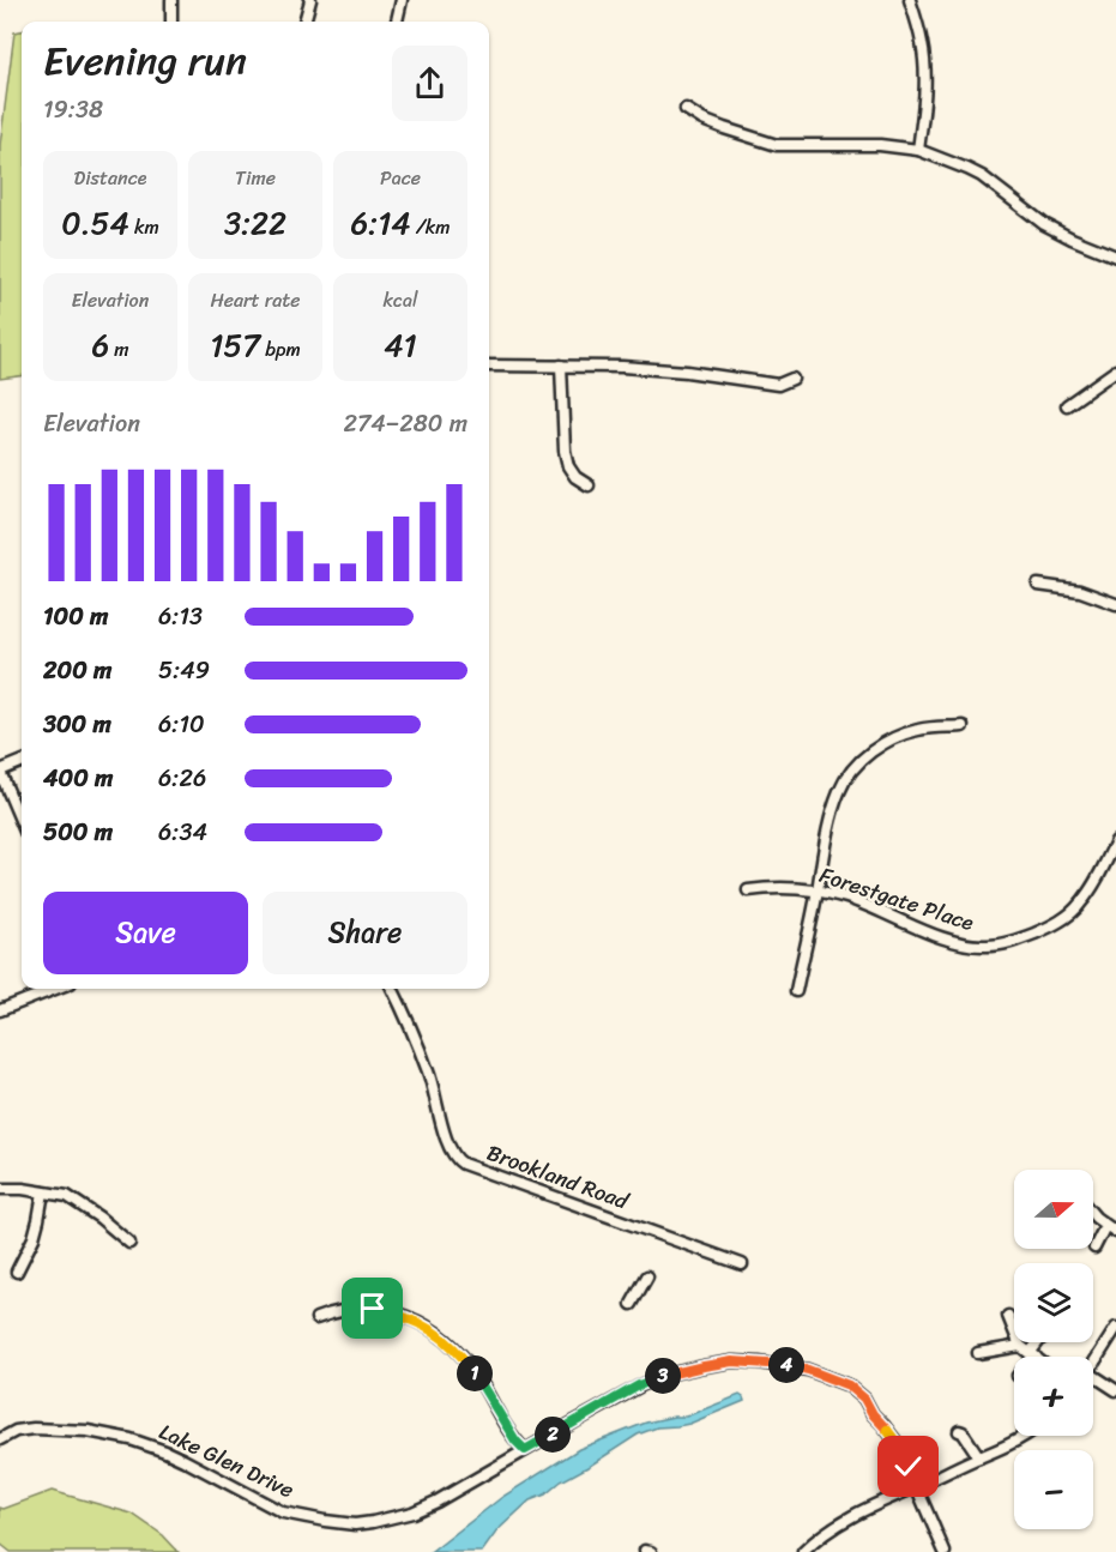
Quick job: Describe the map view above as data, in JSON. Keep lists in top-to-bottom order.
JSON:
{
  "streets": {
    "street": ["Forestgate Place", "Brookland Road", "Lake Glen Drive"]
  },
  "north": "right",
  "page": {
    "heading": ["Evening run", "19:38"],
    "stats": [
      ["Distance", "0.54 km"],
      ["Time", "3:22"],
      ["Pace", "6:14 /km"],
      ["Elevation", "6 m"],
      ["Heart rate", "157 bpm"],
      ["kcal", "41"]
    ],
    "chart": ["Elevation", "274–280 m"],
    "list": [
      {
        "name": "100 m",
        "note": "6:13"
      },
      {
        "name": "200 m",
        "note": "5:49"
      },
      {
        "name": "300 m",
        "note": "6:10"
      },
      {
        "name": "400 m",
        "note": "6:26"
      },
      {
        "name": "500 m",
        "note": "6:34"
      }
    ],
    "buttons": ["Save", "Share"],
    "map_buttons": ["+", "−"],
    "pins": [
      "4",
      "1",
      "3",
      "2"
    ]
  }
}
